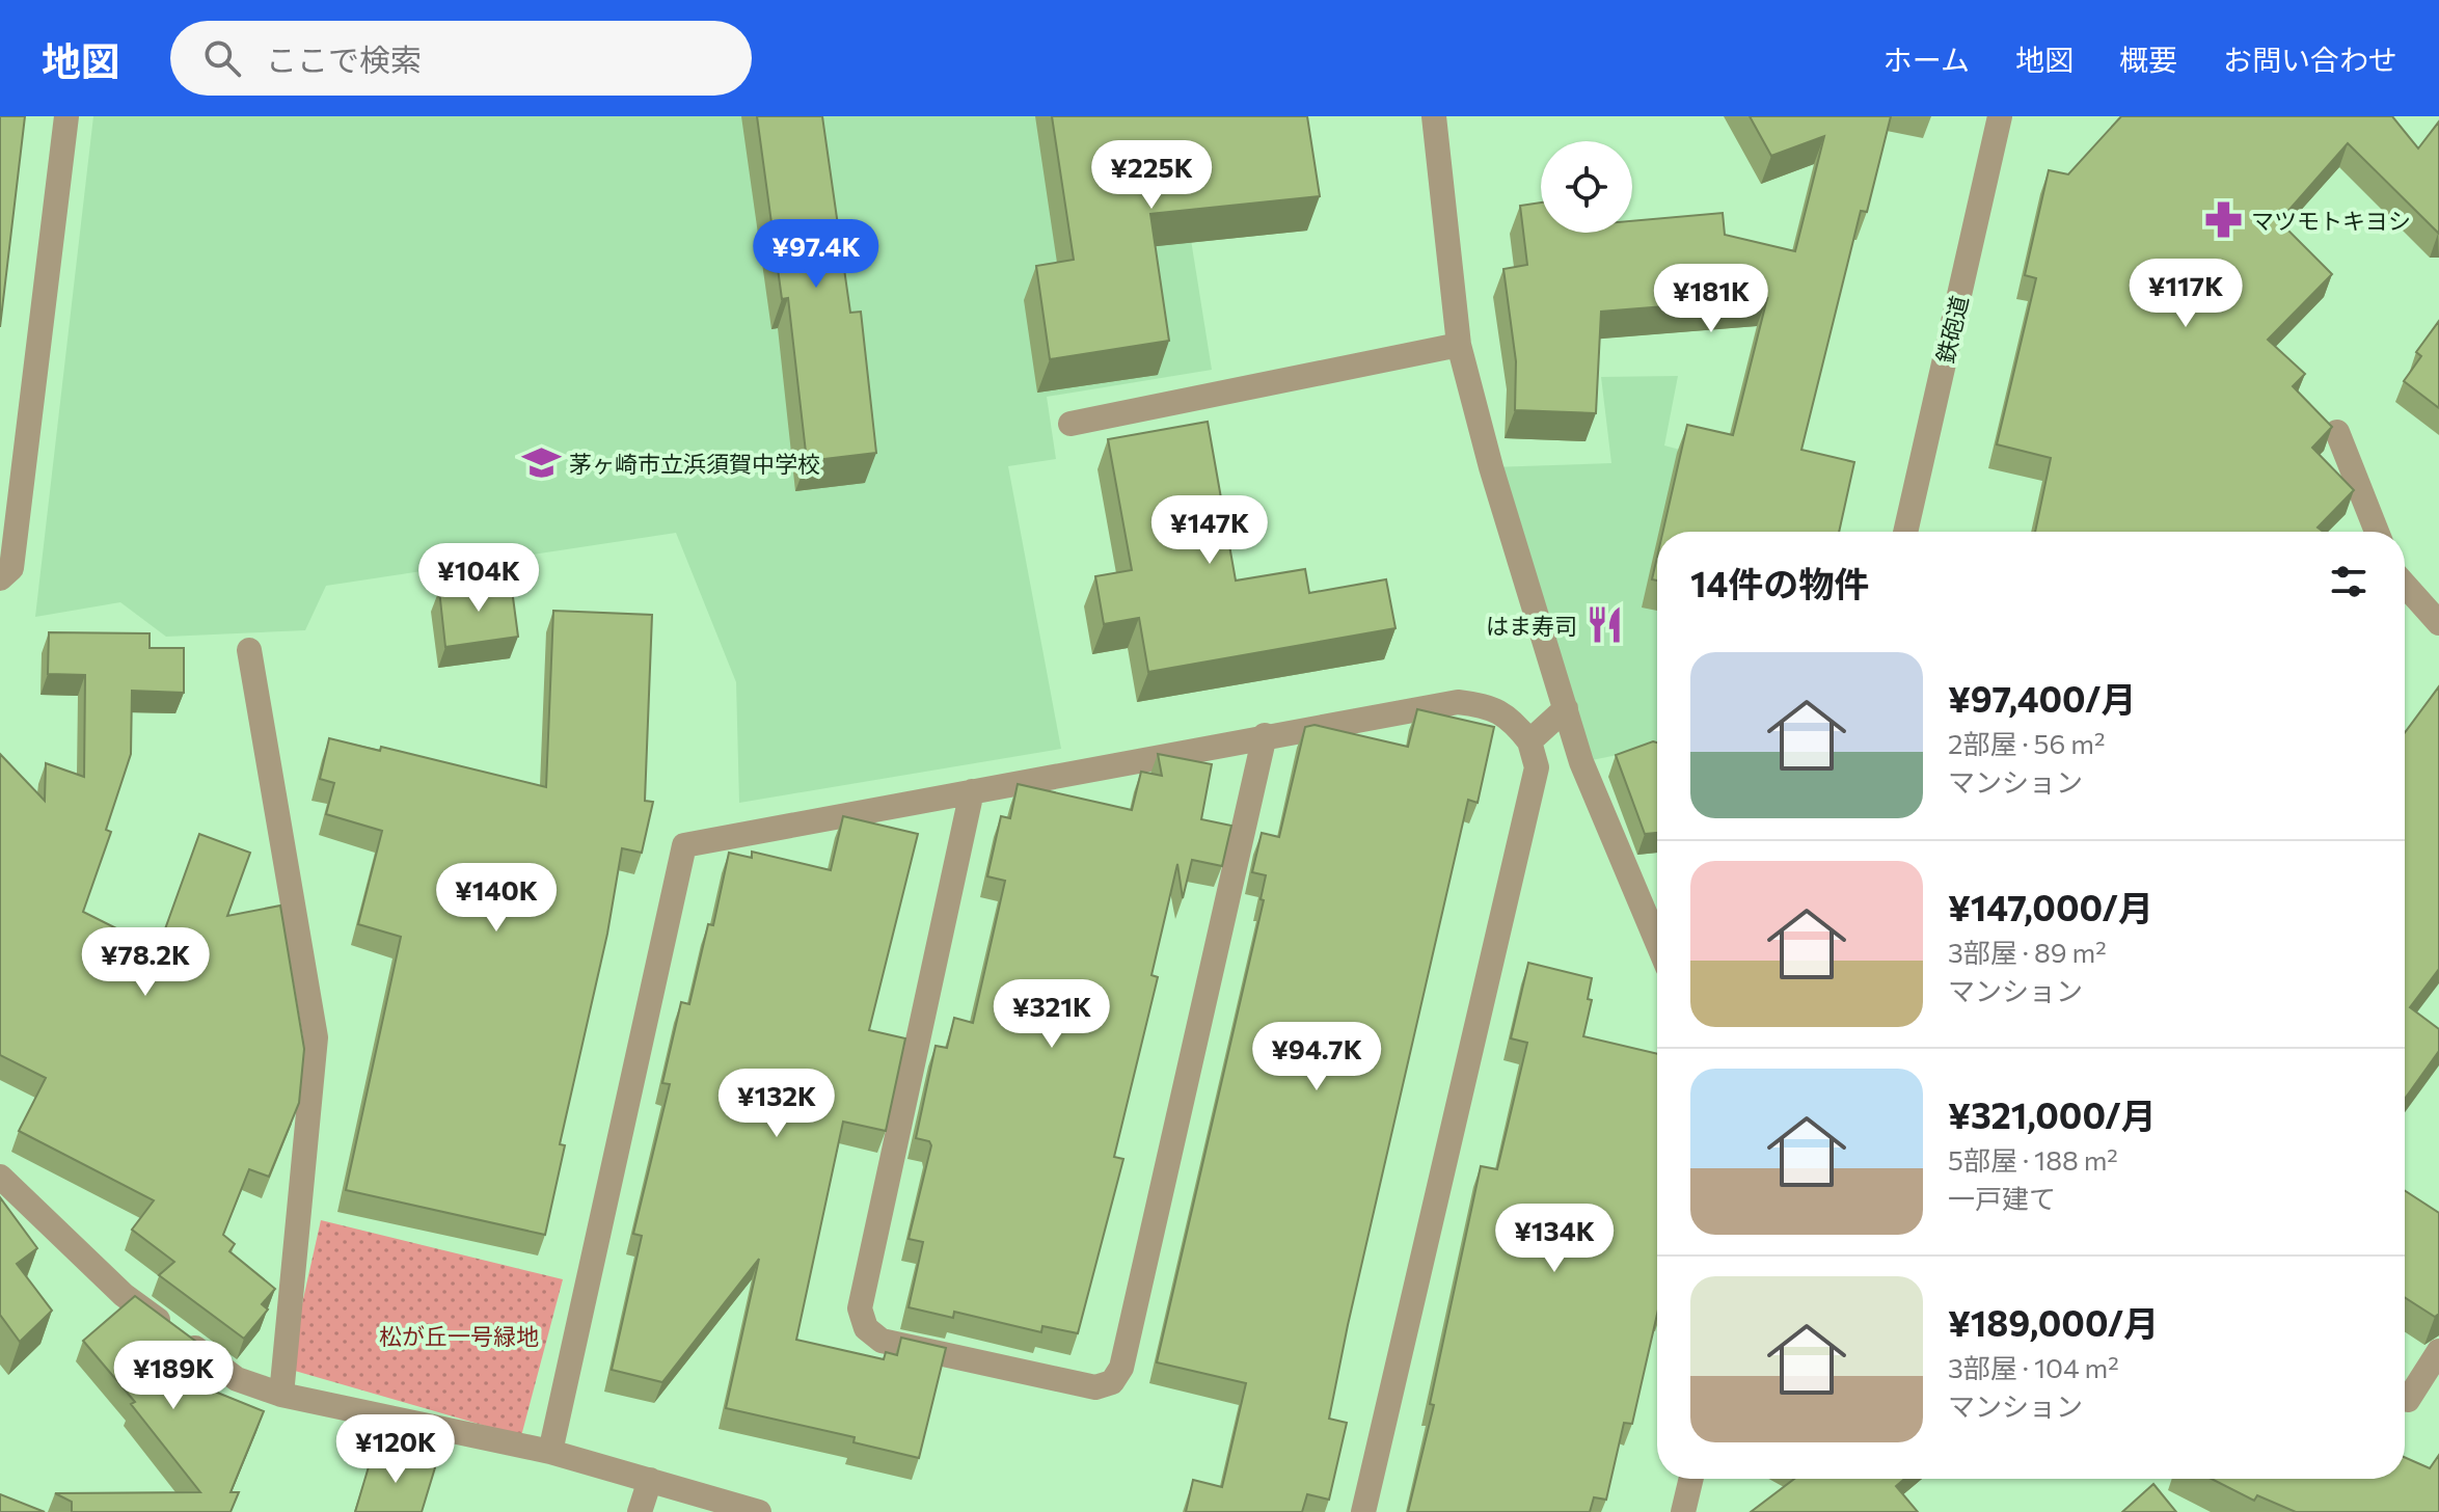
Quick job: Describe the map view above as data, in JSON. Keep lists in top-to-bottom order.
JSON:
{
  "streets": {
    "street": ["鉄砲道"]
  },
  "parks": ["松が丘一号緑地"],
  "places": {
    "pharmacy": ["マツモトキヨシ"],
    "school or university": ["茅ヶ崎市立浜須賀中学校"],
    "restaurant": ["はま寿司"]
  },
  "page": {
    "header": "地図",
    "search": "ここで検索",
    "nav": [
      "ホーム",
      "地図",
      "概要",
      "お問い合わせ"
    ],
    "price": [
      "¥225K",
      "¥97.4K",
      "¥117K",
      "¥181K",
      "¥147K",
      "¥104K",
      "¥140K",
      "¥78.2K",
      "¥321K",
      "¥94.7K",
      "¥132K",
      "¥134K",
      "¥189K",
      "¥120K"
    ],
    "heading": "14件の物件",
    "list": [
      {
        "name": "¥97,400/月",
        "note": "2部屋 · 56 m² · マンション"
      },
      {
        "name": "¥147,000/月",
        "note": "3部屋 · 89 m² · マンション"
      },
      {
        "name": "¥321,000/月",
        "note": "5部屋 · 188 m² · 一戸建て"
      },
      {
        "name": "¥189,000/月",
        "note": "3部屋 · 104 m² · マンション"
      }
    ]
  }
}
